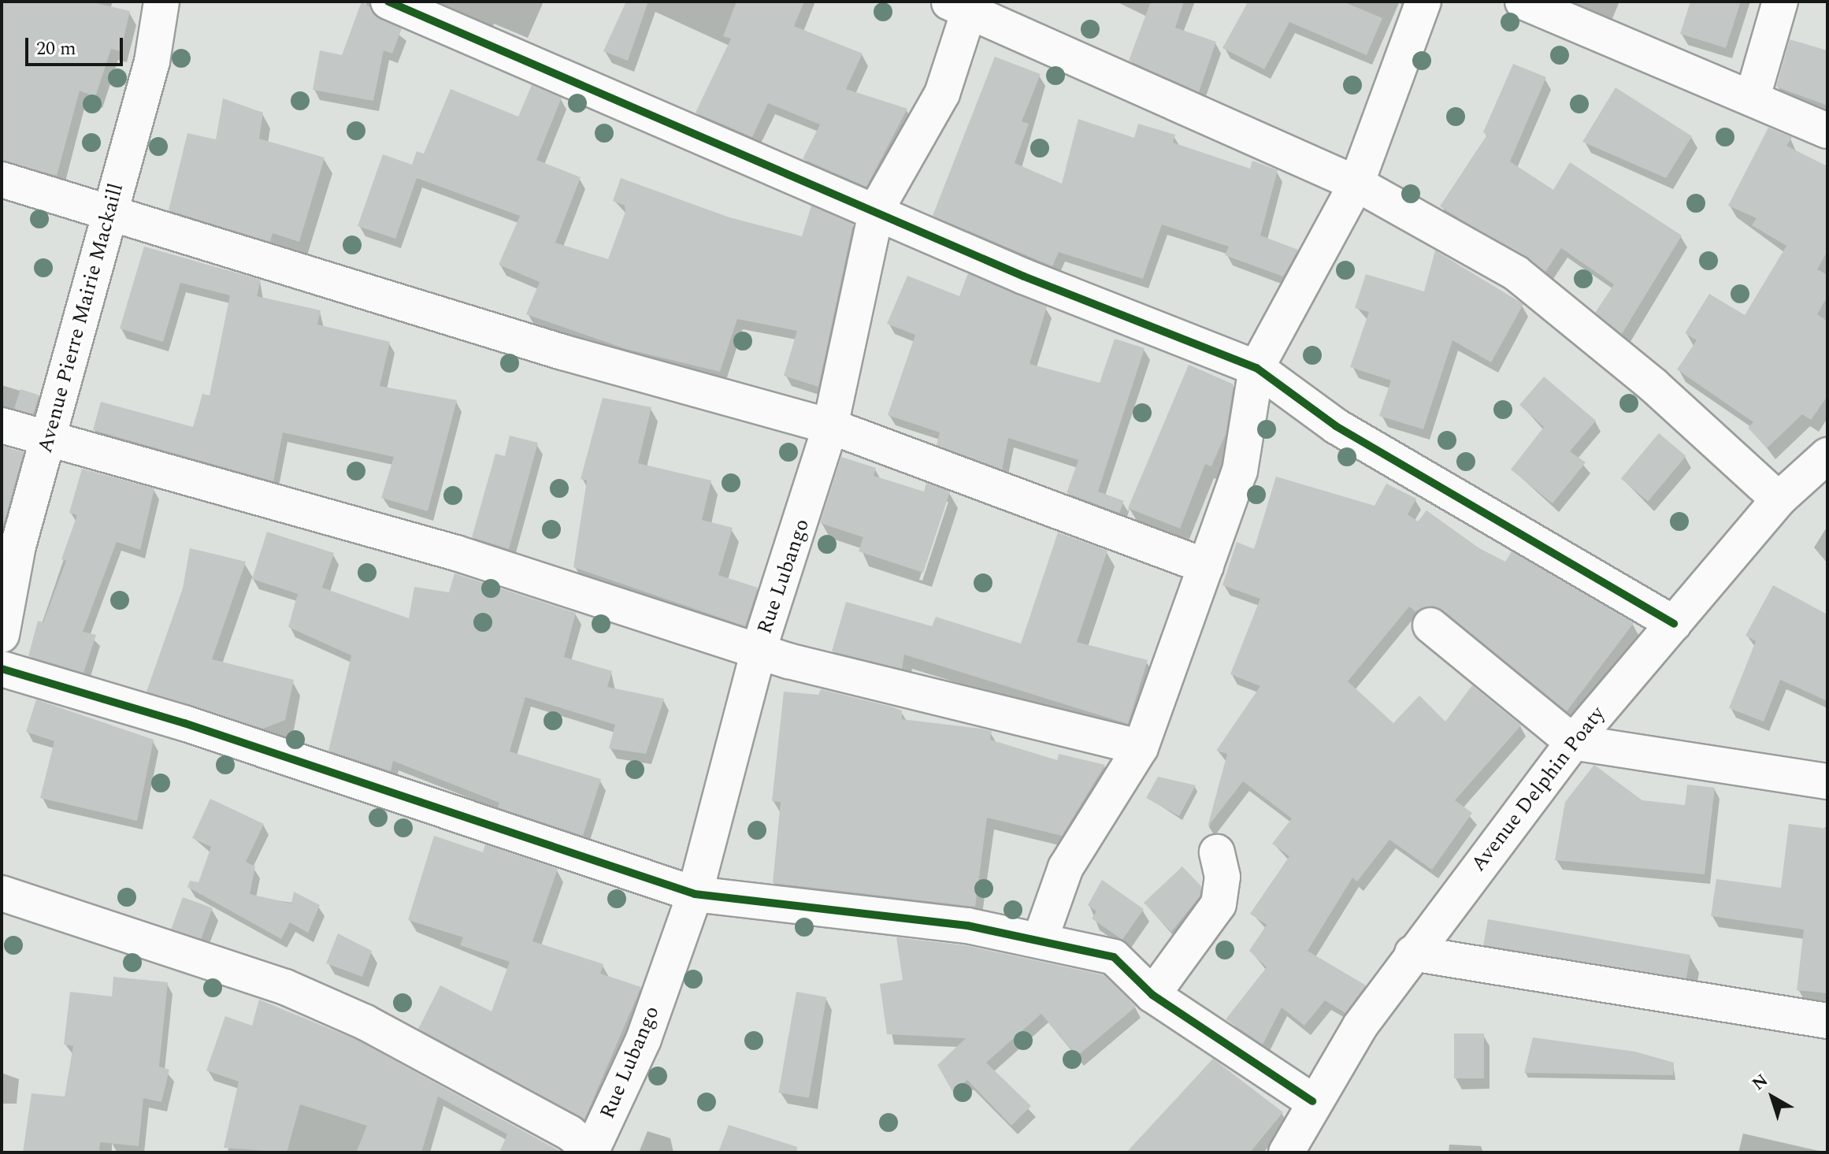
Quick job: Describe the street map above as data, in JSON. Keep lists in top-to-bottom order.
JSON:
{
  "streets": {
    "street": ["Avenue Pierre Mairie Mackaill", "Rue Lubango", "Avenue Delphin Poaty"]
  },
  "scale_bar": "20 m",
  "north": "top left"
}
